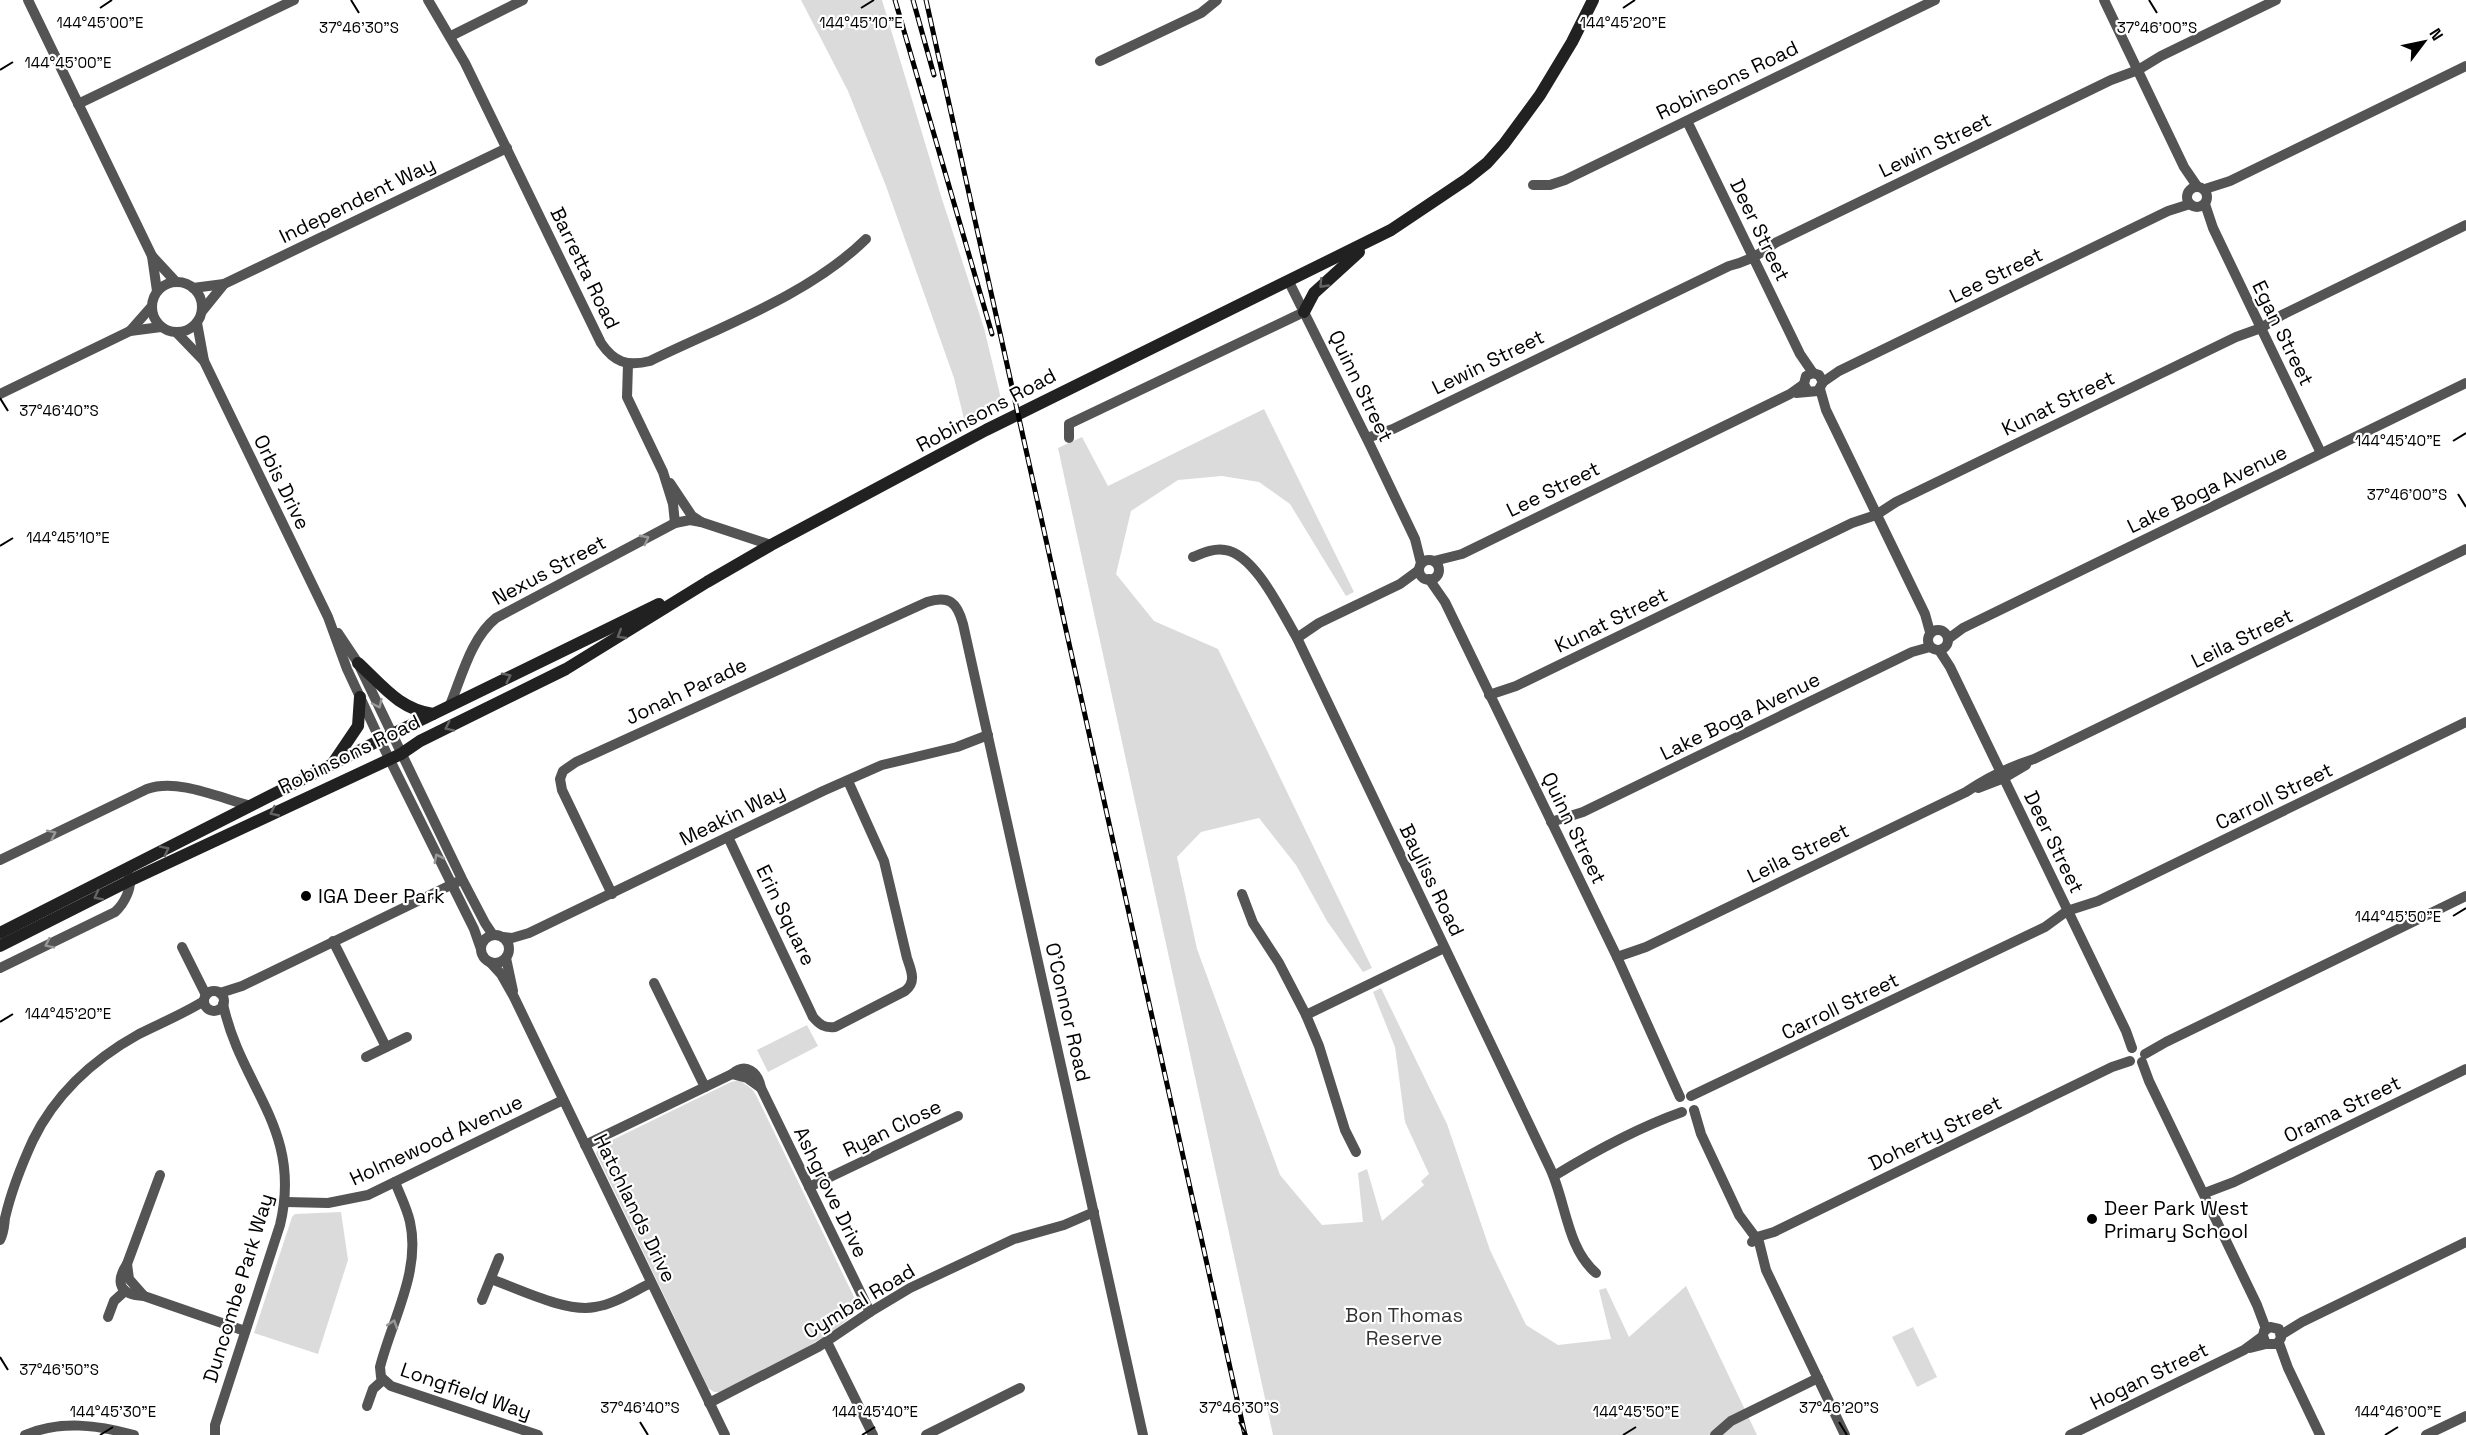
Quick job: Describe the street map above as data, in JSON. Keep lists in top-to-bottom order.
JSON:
{
  "streets": {
    "main road": ["Robinsons Road"],
    "street": [
      "Lewin Street",
      "Independent Way",
      "Deer Street",
      "Barretta Road",
      "Lee Street",
      "Egan Street",
      "Quinn Street",
      "Kunat Street",
      "Orbis Drive",
      "Lake Boga Avenue",
      "Nexus Street",
      "Leila Street",
      "Jonah Parade",
      "Carroll Street",
      "Meakin Way",
      "Bayliss Road",
      "Erin Square",
      "O'Connor Road",
      "Orama Street",
      "Ryan Close",
      "Doherty Street",
      "Holmewood Avenue",
      "Ashgrove Drive",
      "Hatchlands Drive",
      "Duncombe Park Way",
      "Cymbal Road",
      "Hogan Street",
      "Longfield Way"
    ]
  },
  "crossings": [
    ["Robinsons Road", "Deer Street"],
    ["Robinsons Road", "Quinn Street"],
    ["Robinsons Road", "Orbis Drive"],
    ["Robinsons Road", "Nexus Street"],
    ["Lewin Street", "Deer Street"],
    ["Lewin Street", "Egan Street"],
    ["Lewin Street", "Quinn Street"],
    ["Independent Way", "Barretta Road"],
    ["Independent Way", "Orbis Drive"],
    ["Deer Street", "Lee Street"],
    ["Deer Street", "Kunat Street"],
    ["Deer Street", "Lake Boga Avenue"],
    ["Deer Street", "Leila Street"],
    ["Deer Street", "Carroll Street"],
    ["Deer Street", "Orama Street"],
    ["Deer Street", "Doherty Street"],
    ["Deer Street", "Hogan Street"],
    ["Lee Street", "Egan Street"],
    ["Lee Street", "Quinn Street"],
    ["Lee Street", "Bayliss Road"],
    ["Egan Street", "Kunat Street"],
    ["Egan Street", "Lake Boga Avenue"],
    ["Quinn Street", "Kunat Street"],
    ["Quinn Street", "Lake Boga Avenue"],
    ["Quinn Street", "Leila Street"],
    ["Quinn Street", "Carroll Street"],
    ["Quinn Street", "Doherty Street"],
    ["Jonah Parade", "Meakin Way"],
    ["Jonah Parade", "O'Connor Road"],
    ["Carroll Street", "Bayliss Road"],
    ["Meakin Way", "Erin Square"],
    ["Meakin Way", "O'Connor Road"],
    ["Meakin Way", "Hatchlands Drive"],
    ["O'Connor Road", "Cymbal Road"],
    ["Ryan Close", "Ashgrove Drive"],
    ["Holmewood Avenue", "Hatchlands Drive"],
    ["Holmewood Avenue", "Duncombe Park Way"],
    ["Holmewood Avenue", "Longfield Way"],
    ["Ashgrove Drive", "Hatchlands Drive"],
    ["Ashgrove Drive", "Cymbal Road"],
    ["Hatchlands Drive", "Cymbal Road"]
  ],
  "one_way": ["Nexus Street", "Longfield Way"],
  "parks": ["Bon Thomas Reserve"],
  "places": ["IGA Deer Park", "Deer Park West Primary School"],
  "north": "top right",
  "coordinates": [
    "144°45'20\"E",
    "144°45'00\"E",
    "144°45'10\"E",
    "37°46'30\"S",
    "37°46'00\"S",
    "37°46'40\"S",
    "144°45'40\"E",
    "144°45'50\"E",
    "37°46'50\"S",
    "37°46'20\"S",
    "144°45'30\"E",
    "144°46'00\"E"
  ]
}
